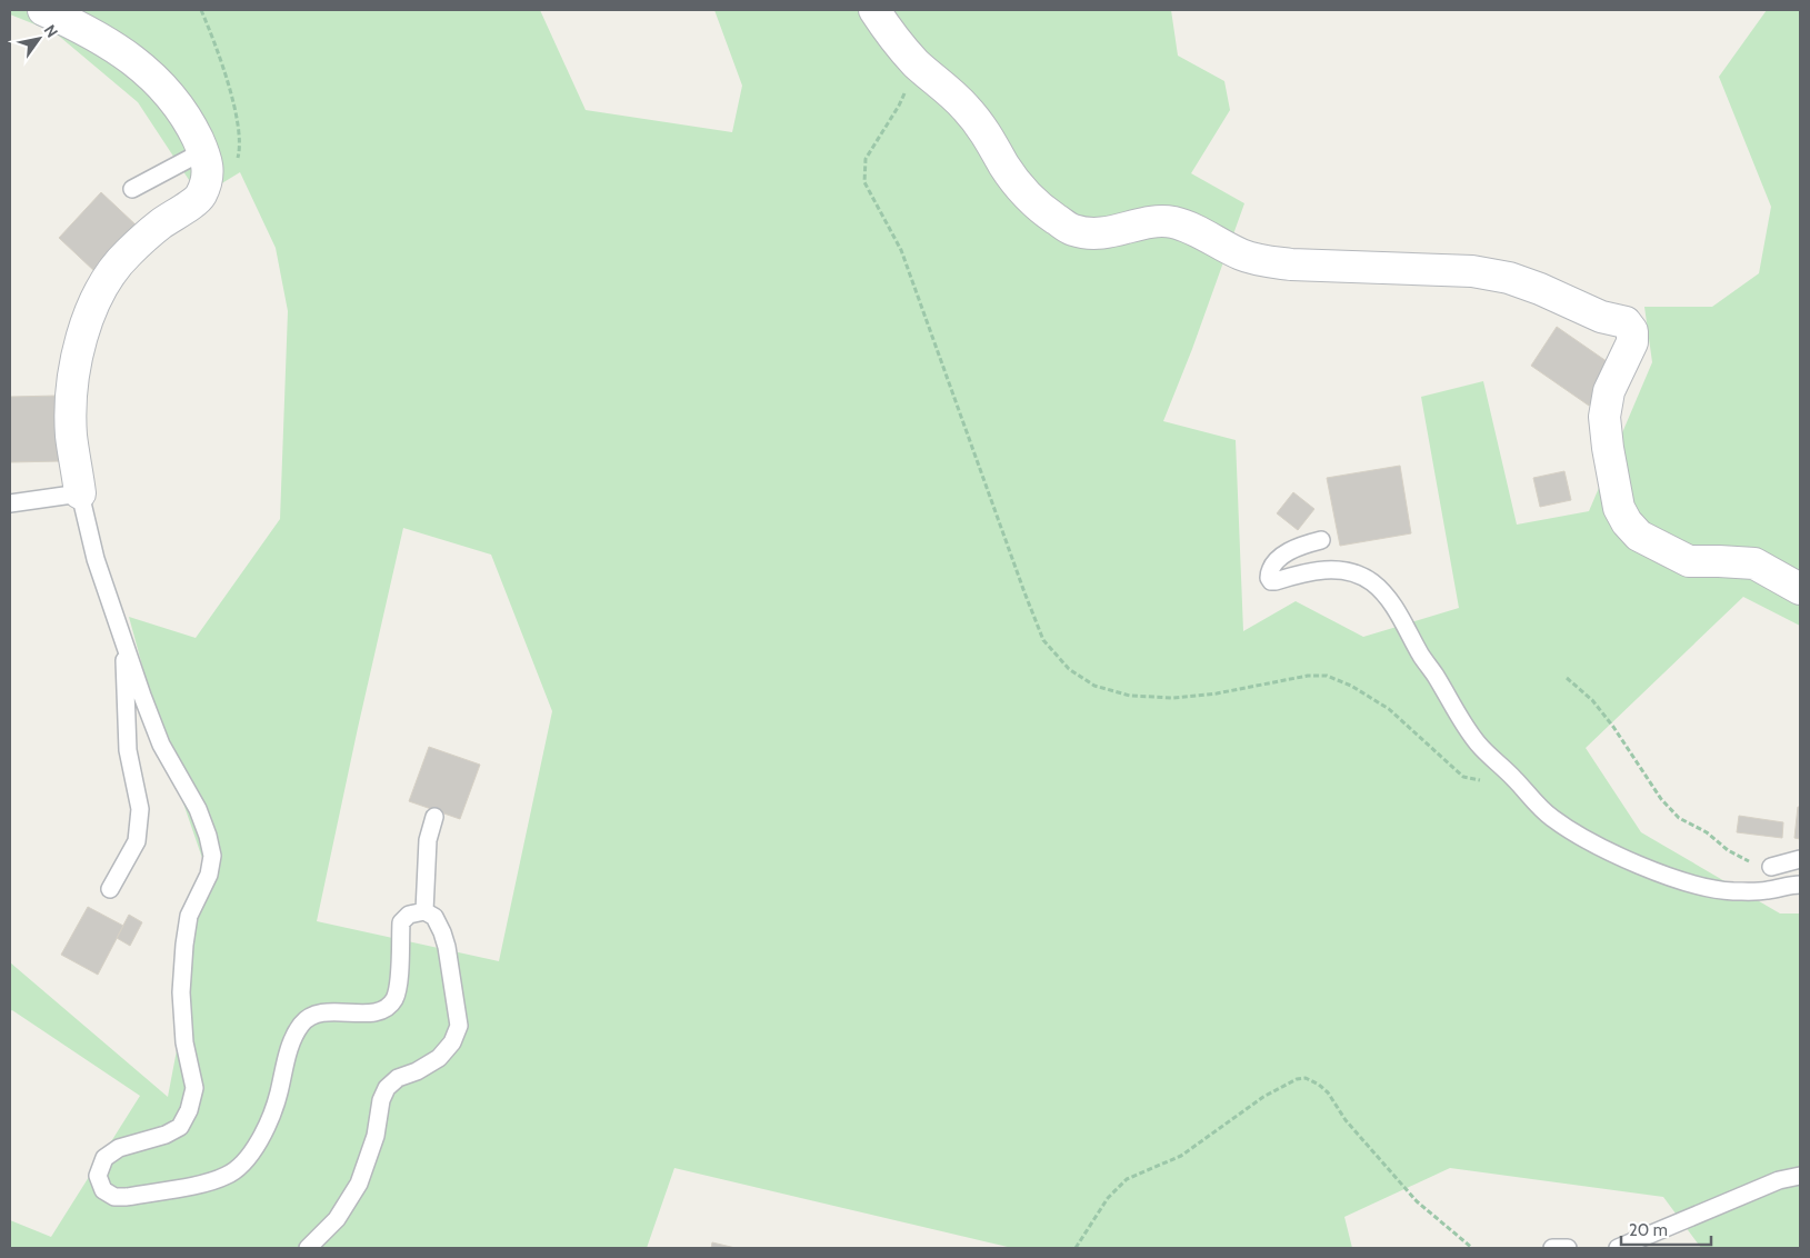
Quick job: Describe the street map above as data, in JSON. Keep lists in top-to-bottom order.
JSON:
{
  "scale_bar": "20 m",
  "north": "top right"
}
